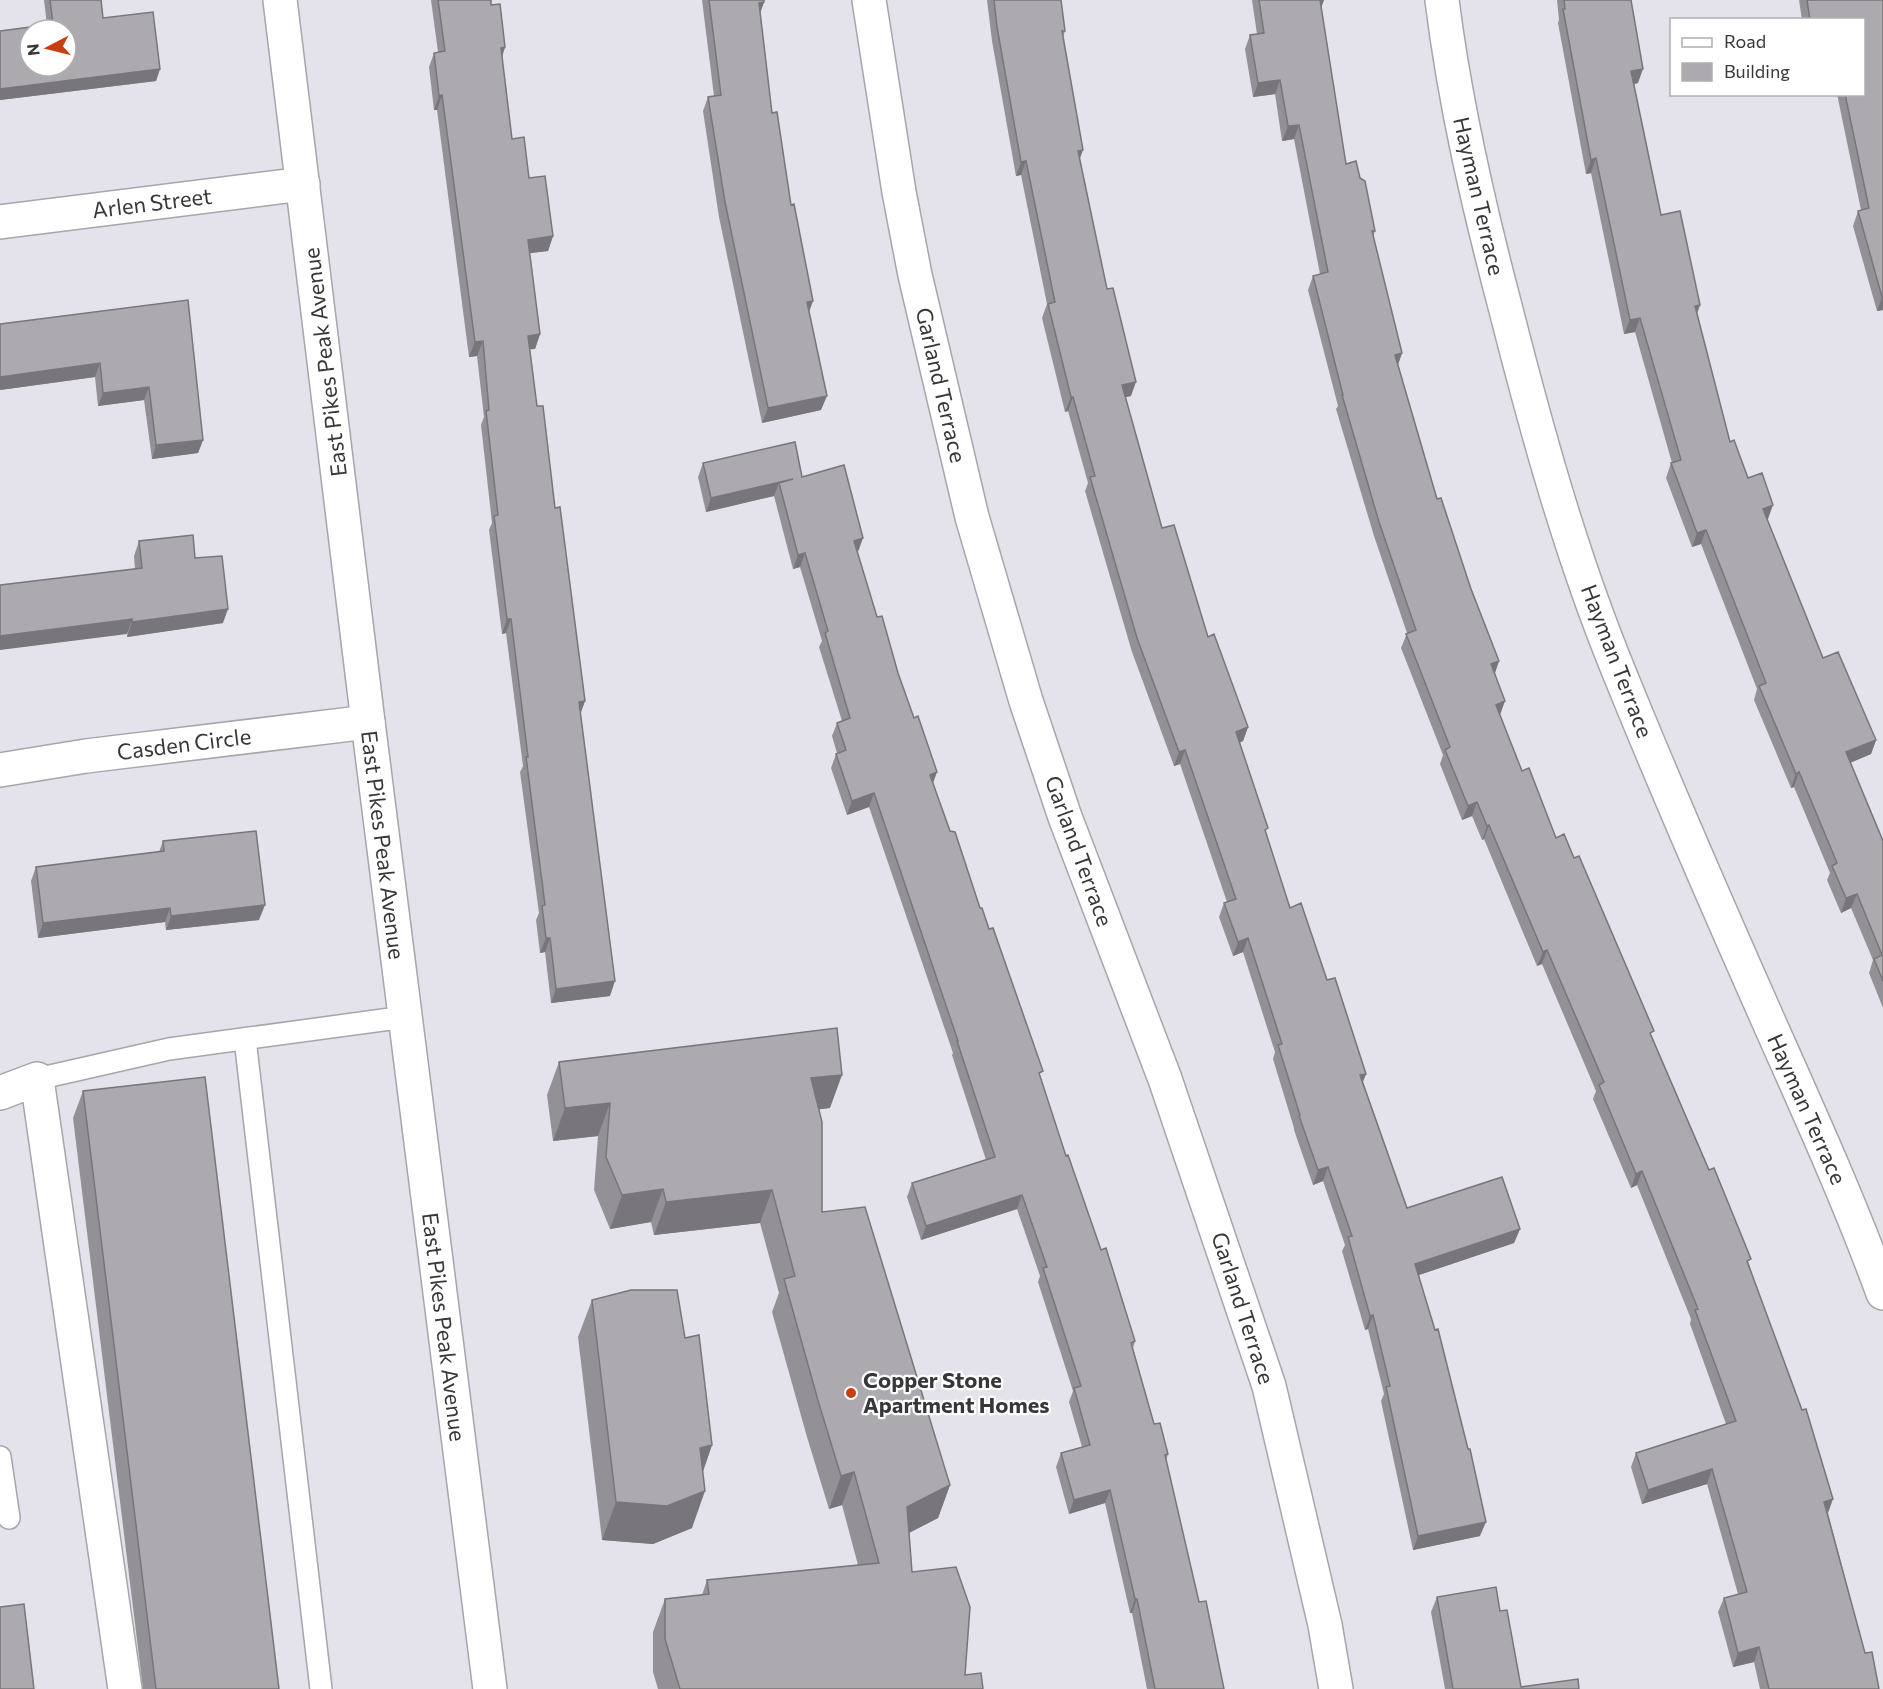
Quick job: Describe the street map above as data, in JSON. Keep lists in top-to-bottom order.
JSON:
{
  "streets": {
    "street": [
      "Hayman Terrace",
      "Arlen Street",
      "East Pikes Peak Avenue",
      "Garland Terrace",
      "Casden Circle"
    ]
  },
  "crossings": [
    ["Arlen Street", "East Pikes Peak Avenue"],
    ["East Pikes Peak Avenue", "Casden Circle"]
  ],
  "places": ["Copper Stone Apartment Homes"],
  "legend": ["Road", "Building"],
  "north": "left"
}
